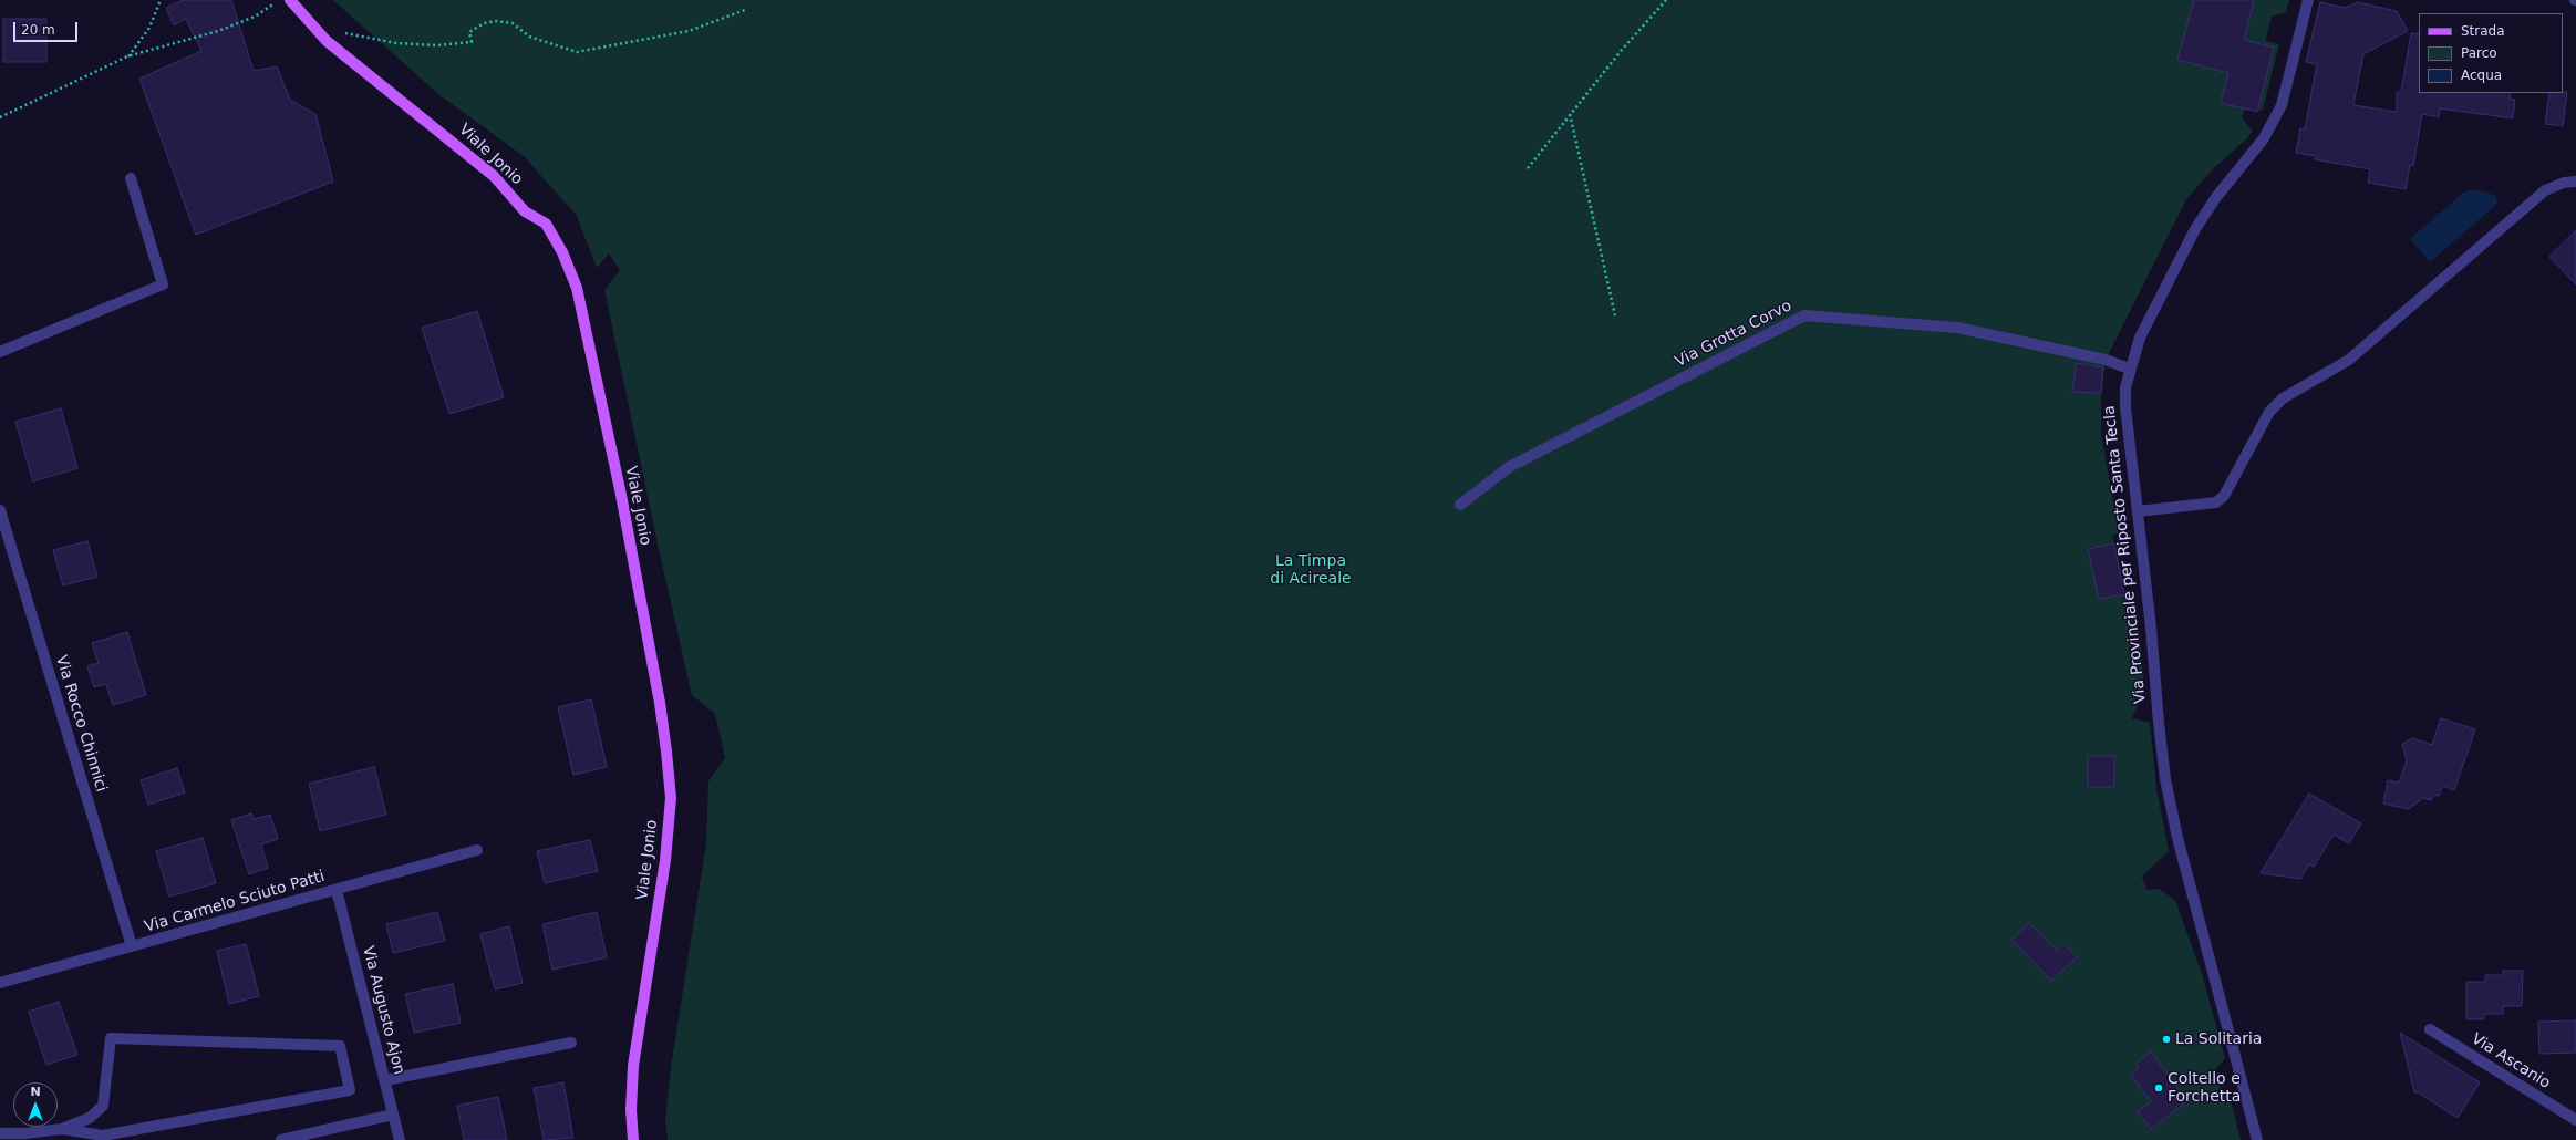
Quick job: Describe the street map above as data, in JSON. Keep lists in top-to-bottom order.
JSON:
{
  "streets": {
    "main road": ["Viale Jonio"],
    "street": [
      "Via Grotta Corvo",
      "Via Provinciale per Riposto Santa Tecla",
      "Via Rocco Chinnici",
      "Via Carmelo Sciuto Patti",
      "Via Augusto Ajon",
      "Via Ascanio"
    ]
  },
  "crossings": [
    ["Via Grotta Corvo", "Via Provinciale per Riposto Santa Tecla"],
    ["Via Rocco Chinnici", "Via Carmelo Sciuto Patti"],
    ["Via Carmelo Sciuto Patti", "Via Augusto Ajon"]
  ],
  "parks": ["La Timpa di Acireale"],
  "places": ["La Solitaria", "Coltello e Forchetta"],
  "legend": ["Strada", "Parco", "Acqua"],
  "scale_bar": "20 m",
  "north": "top"
}
